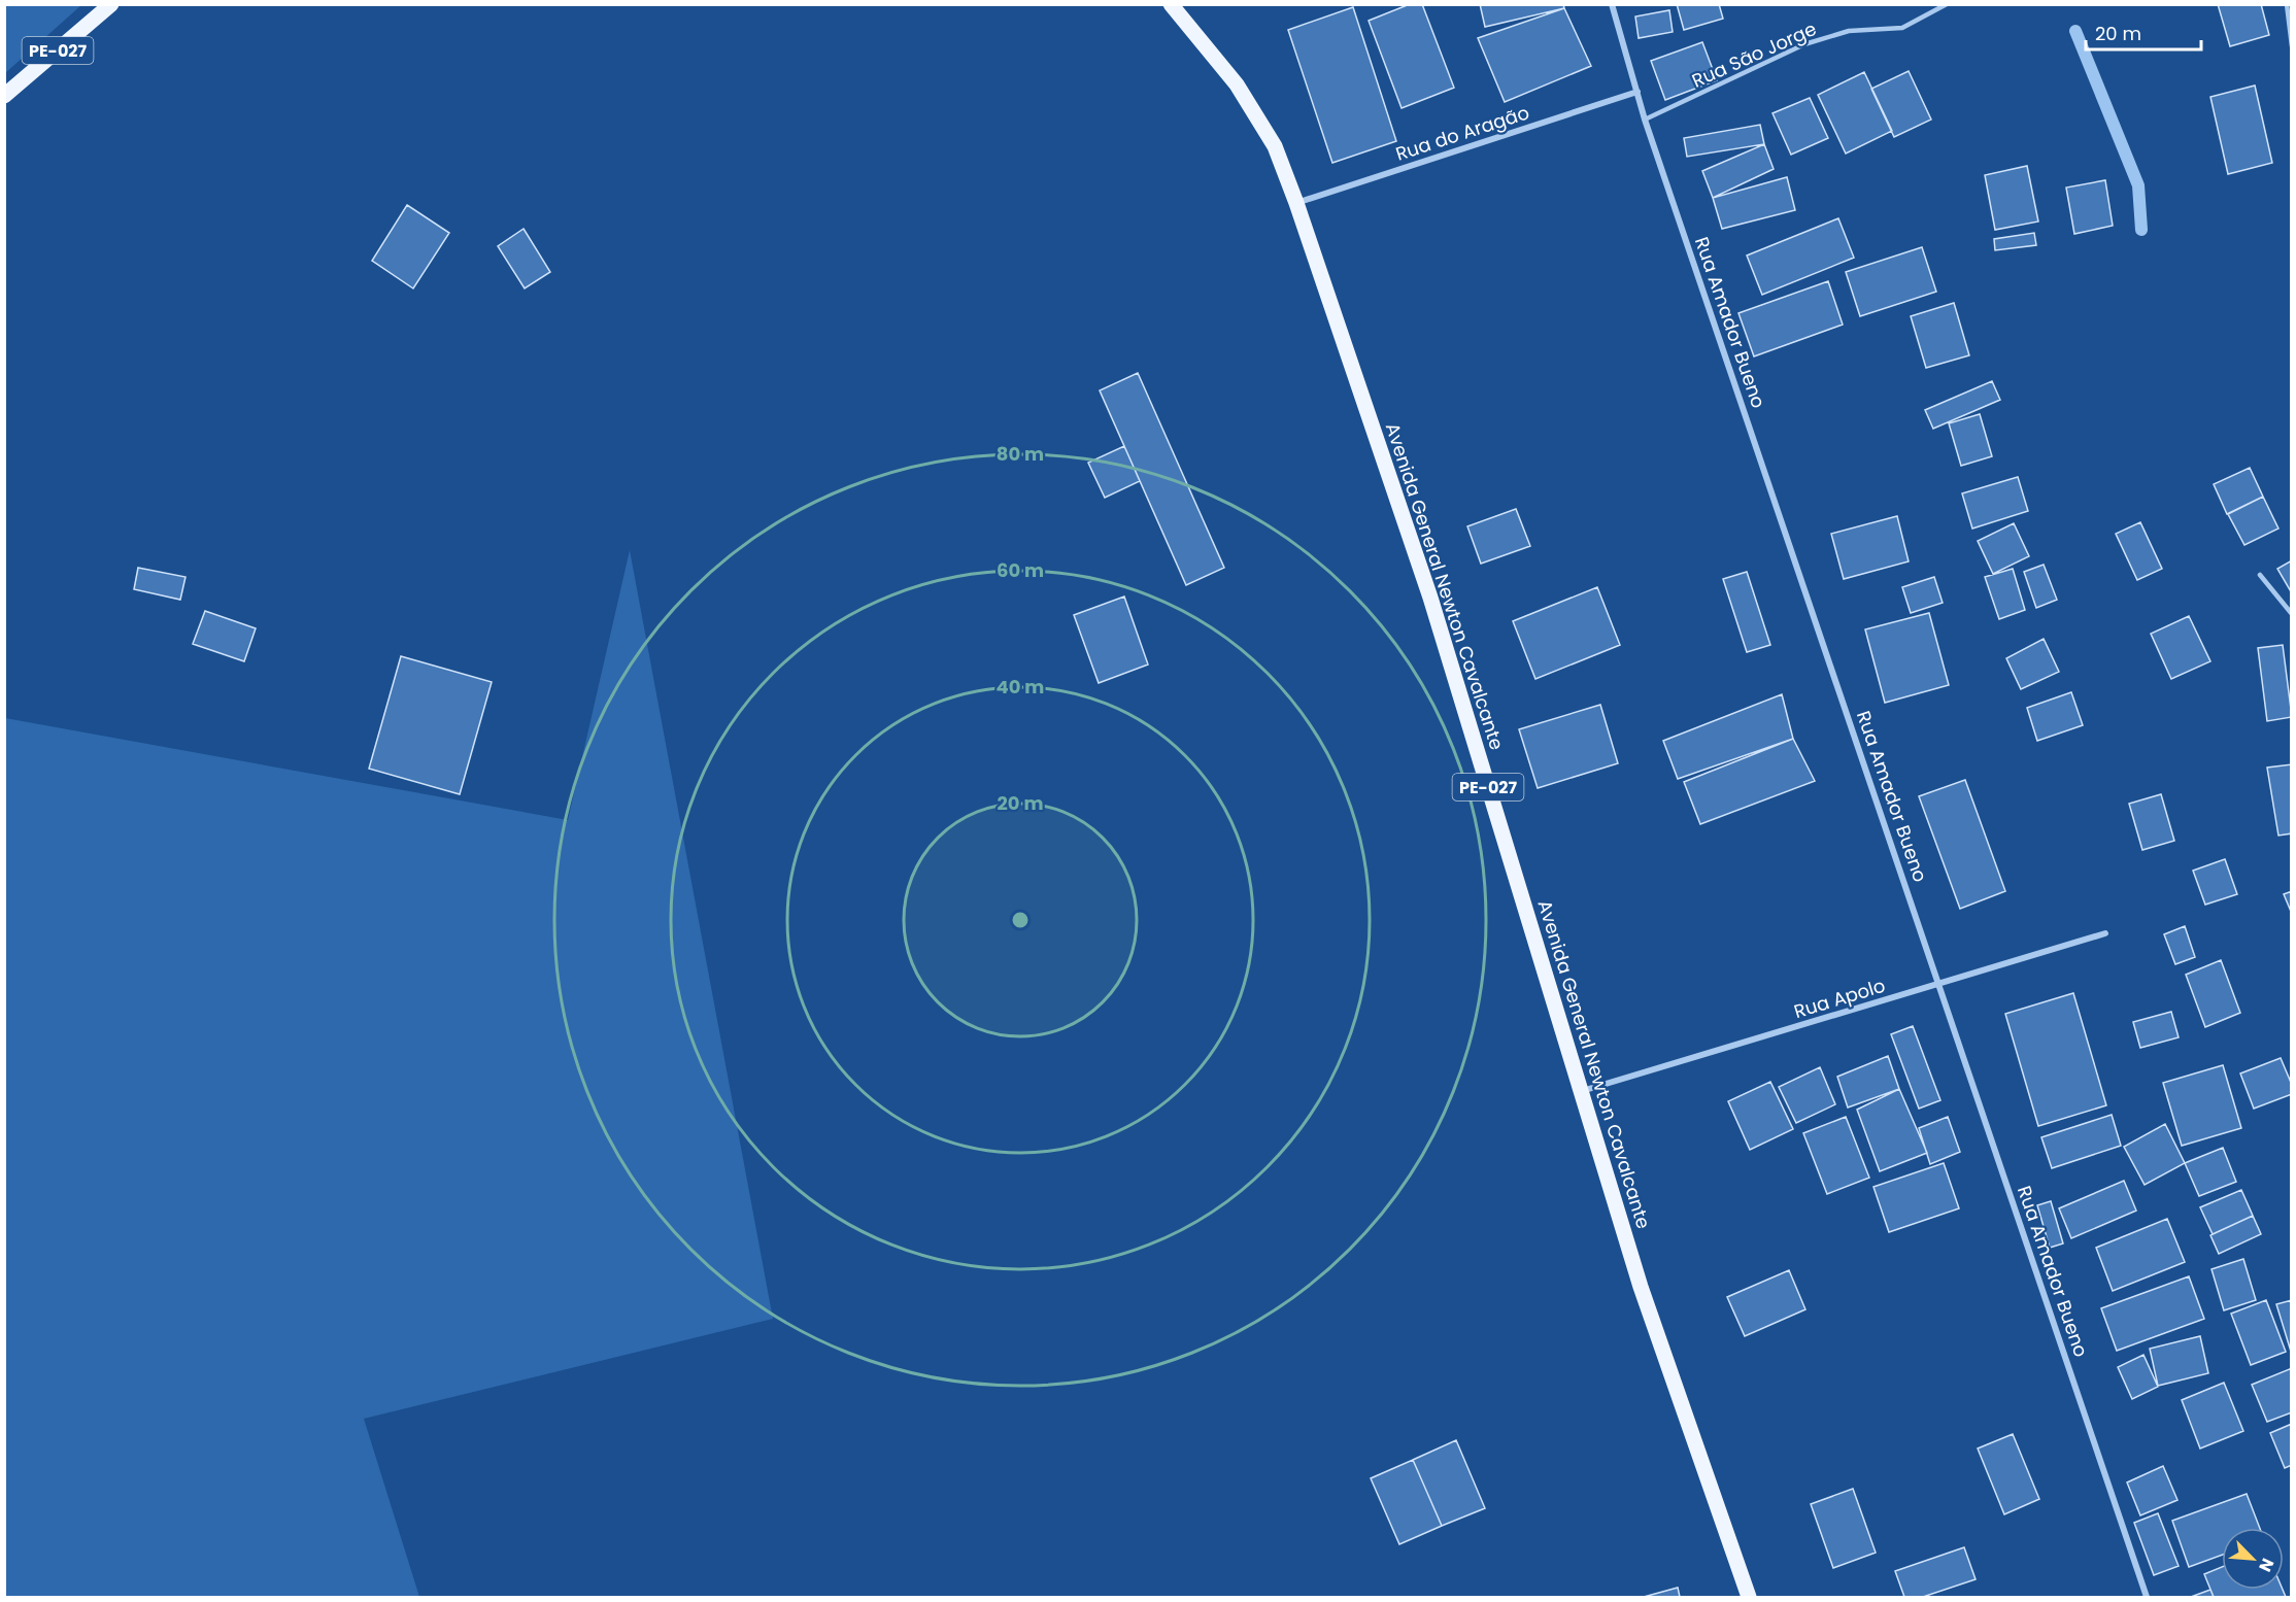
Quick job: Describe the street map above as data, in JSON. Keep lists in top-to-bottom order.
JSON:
{
  "streets": {
    "main road": ["PE-027", "Avenida General Newton Cavalcante"],
    "street": ["Rua do Aragão", "Rua Amador Bueno", "Rua Apolo"],
    "lane": ["Rua São Jorge"]
  },
  "crossings": [
    ["Rua São Jorge", "Rua Amador Bueno"],
    ["Rua do Aragão", "Rua Amador Bueno"],
    ["Rua do Aragão", "Avenida General Newton Cavalcante"],
    ["Rua Amador Bueno", "Rua Apolo"],
    ["Avenida General Newton Cavalcante", "Rua Apolo"]
  ],
  "scale_bar": "20 m",
  "north": "bottom right",
  "rings": [
    "80 m",
    "60 m",
    "40 m",
    "20 m"
  ]
}
